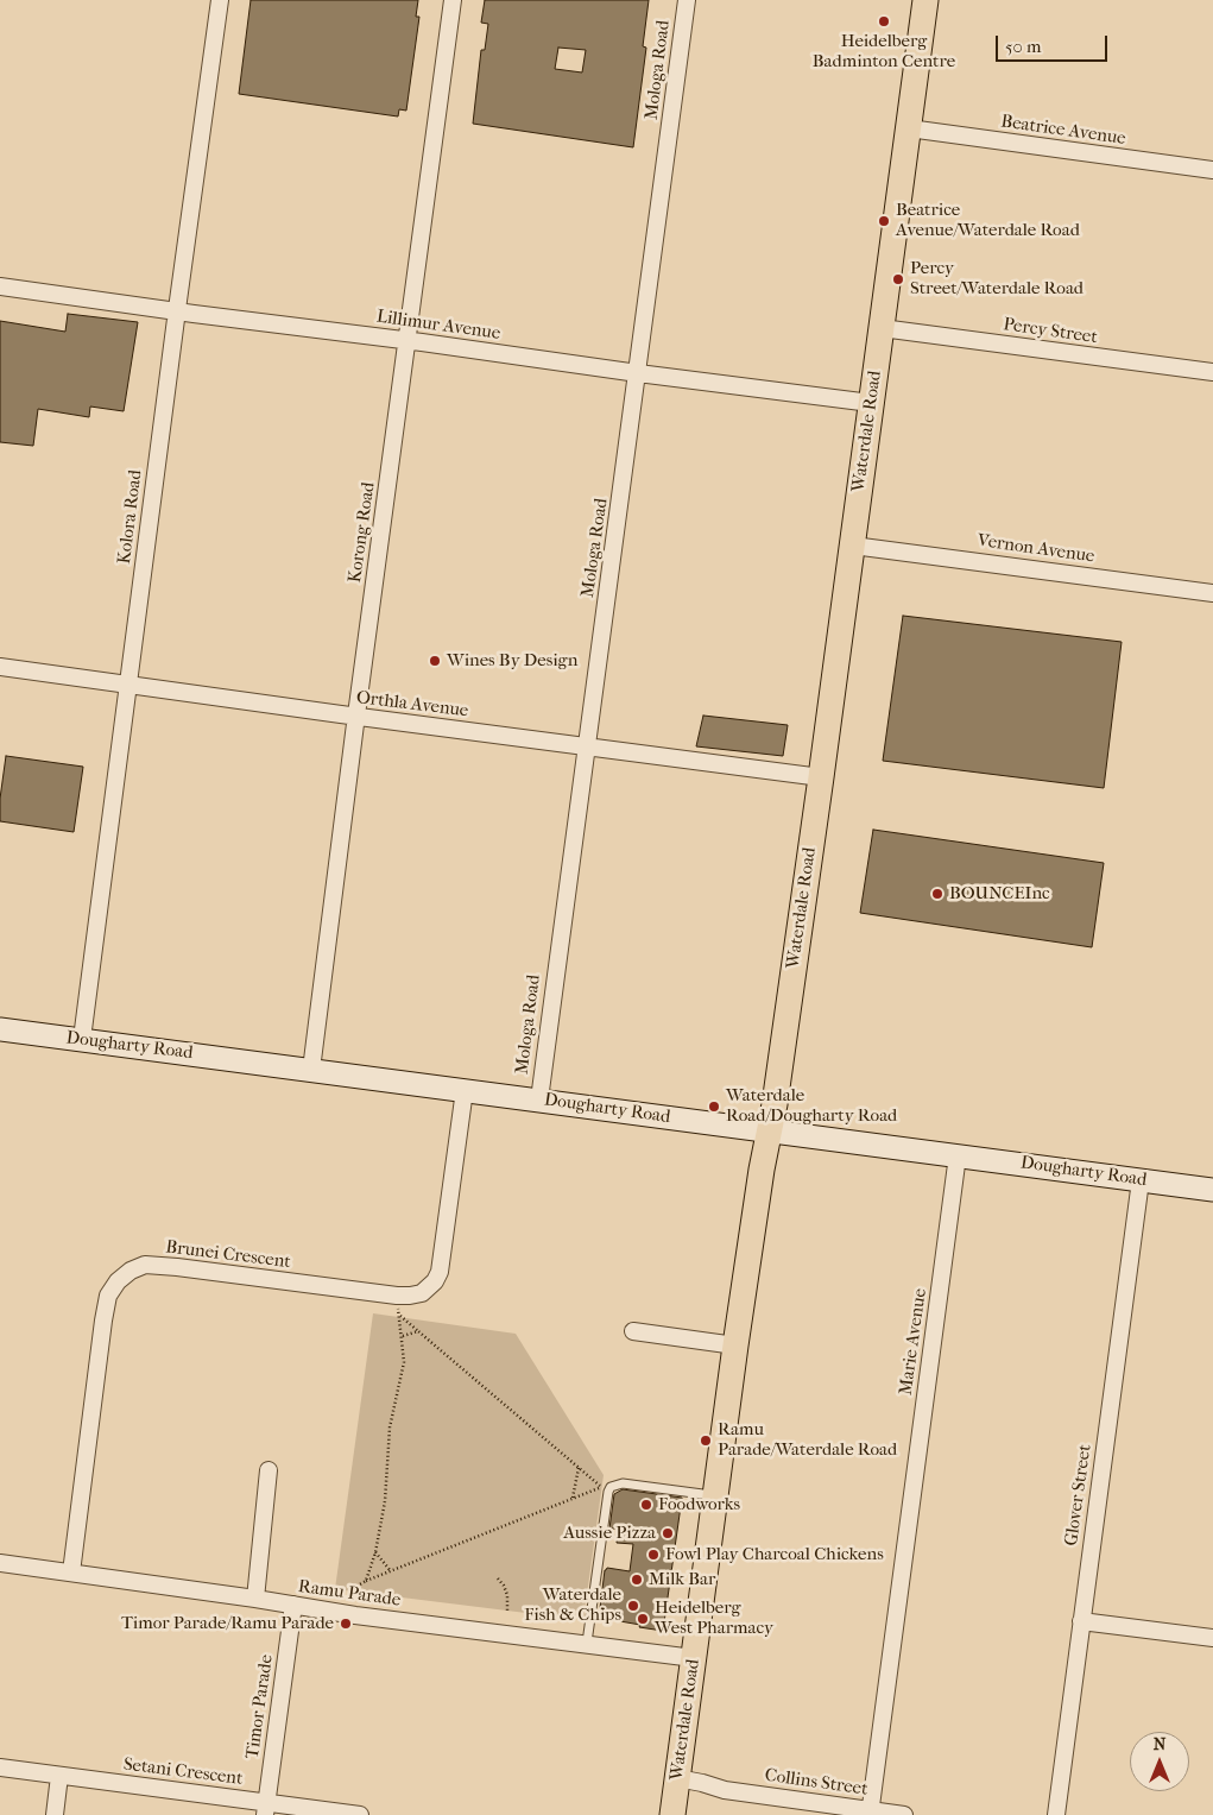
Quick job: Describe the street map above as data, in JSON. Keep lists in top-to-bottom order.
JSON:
{
  "streets": {
    "main road": ["Waterdale Road"],
    "street": [
      "Mologa Road",
      "Beatrice Avenue",
      "Lillimur Avenue",
      "Percy Street",
      "Kolora Road",
      "Korong Road",
      "Vernon Avenue",
      "Orthla Avenue",
      "Dougharty Road",
      "Brunei Crescent",
      "Marie Avenue",
      "Glover Street",
      "Ramu Parade",
      "Timor Parade",
      "Setani Crescent",
      "Collins Street"
    ]
  },
  "crossings": [
    ["Mologa Road", "Lillimur Avenue"],
    ["Mologa Road", "Orthla Avenue"],
    ["Mologa Road", "Dougharty Road"],
    ["Beatrice Avenue", "Waterdale Road"],
    ["Lillimur Avenue", "Waterdale Road"],
    ["Lillimur Avenue", "Kolora Road"],
    ["Lillimur Avenue", "Korong Road"],
    ["Percy Street", "Waterdale Road"],
    ["Waterdale Road", "Vernon Avenue"],
    ["Waterdale Road", "Orthla Avenue"],
    ["Waterdale Road", "Dougharty Road"],
    ["Waterdale Road", "Ramu Parade"],
    ["Waterdale Road", "Collins Street"],
    ["Kolora Road", "Orthla Avenue"],
    ["Kolora Road", "Dougharty Road"],
    ["Korong Road", "Orthla Avenue"],
    ["Korong Road", "Dougharty Road"],
    ["Dougharty Road", "Brunei Crescent"],
    ["Dougharty Road", "Marie Avenue"],
    ["Dougharty Road", "Glover Street"],
    ["Brunei Crescent", "Ramu Parade"],
    ["Marie Avenue", "Collins Street"],
    ["Ramu Parade", "Timor Parade"],
    ["Timor Parade", "Setani Crescent"]
  ],
  "places": [
    "Heidelberg Badminton Centre",
    "Beatrice Avenue/Waterdale Road",
    "Percy Street/Waterdale Road",
    "Wines By Design",
    "BOUNCEInc",
    "Waterdale Road/Dougharty Road",
    "Ramu Parade/Waterdale Road",
    "Foodworks",
    "Aussie Pizza",
    "Fowl Play Charcoal Chickens",
    "Milk Bar",
    "Waterdale Fish & Chips",
    "Heidelberg West Pharmacy",
    "Timor Parade/Ramu Parade"
  ],
  "scale_bar": "50 m",
  "north": "top"
}
